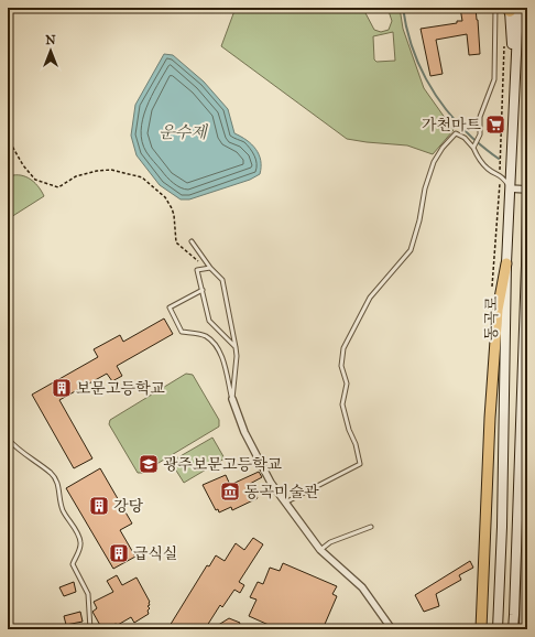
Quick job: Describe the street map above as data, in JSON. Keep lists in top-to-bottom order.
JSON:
{
  "streets": {
    "main road": ["동곡로"]
  },
  "water": ["운수제"],
  "places": {
    "supermarket": ["가천마트"],
    "building": ["보문고등학교", "강당", "급식실"],
    "school or university": ["광주보문고등학교"],
    "museum": ["동곡미술관"]
  },
  "north": "top"
}
